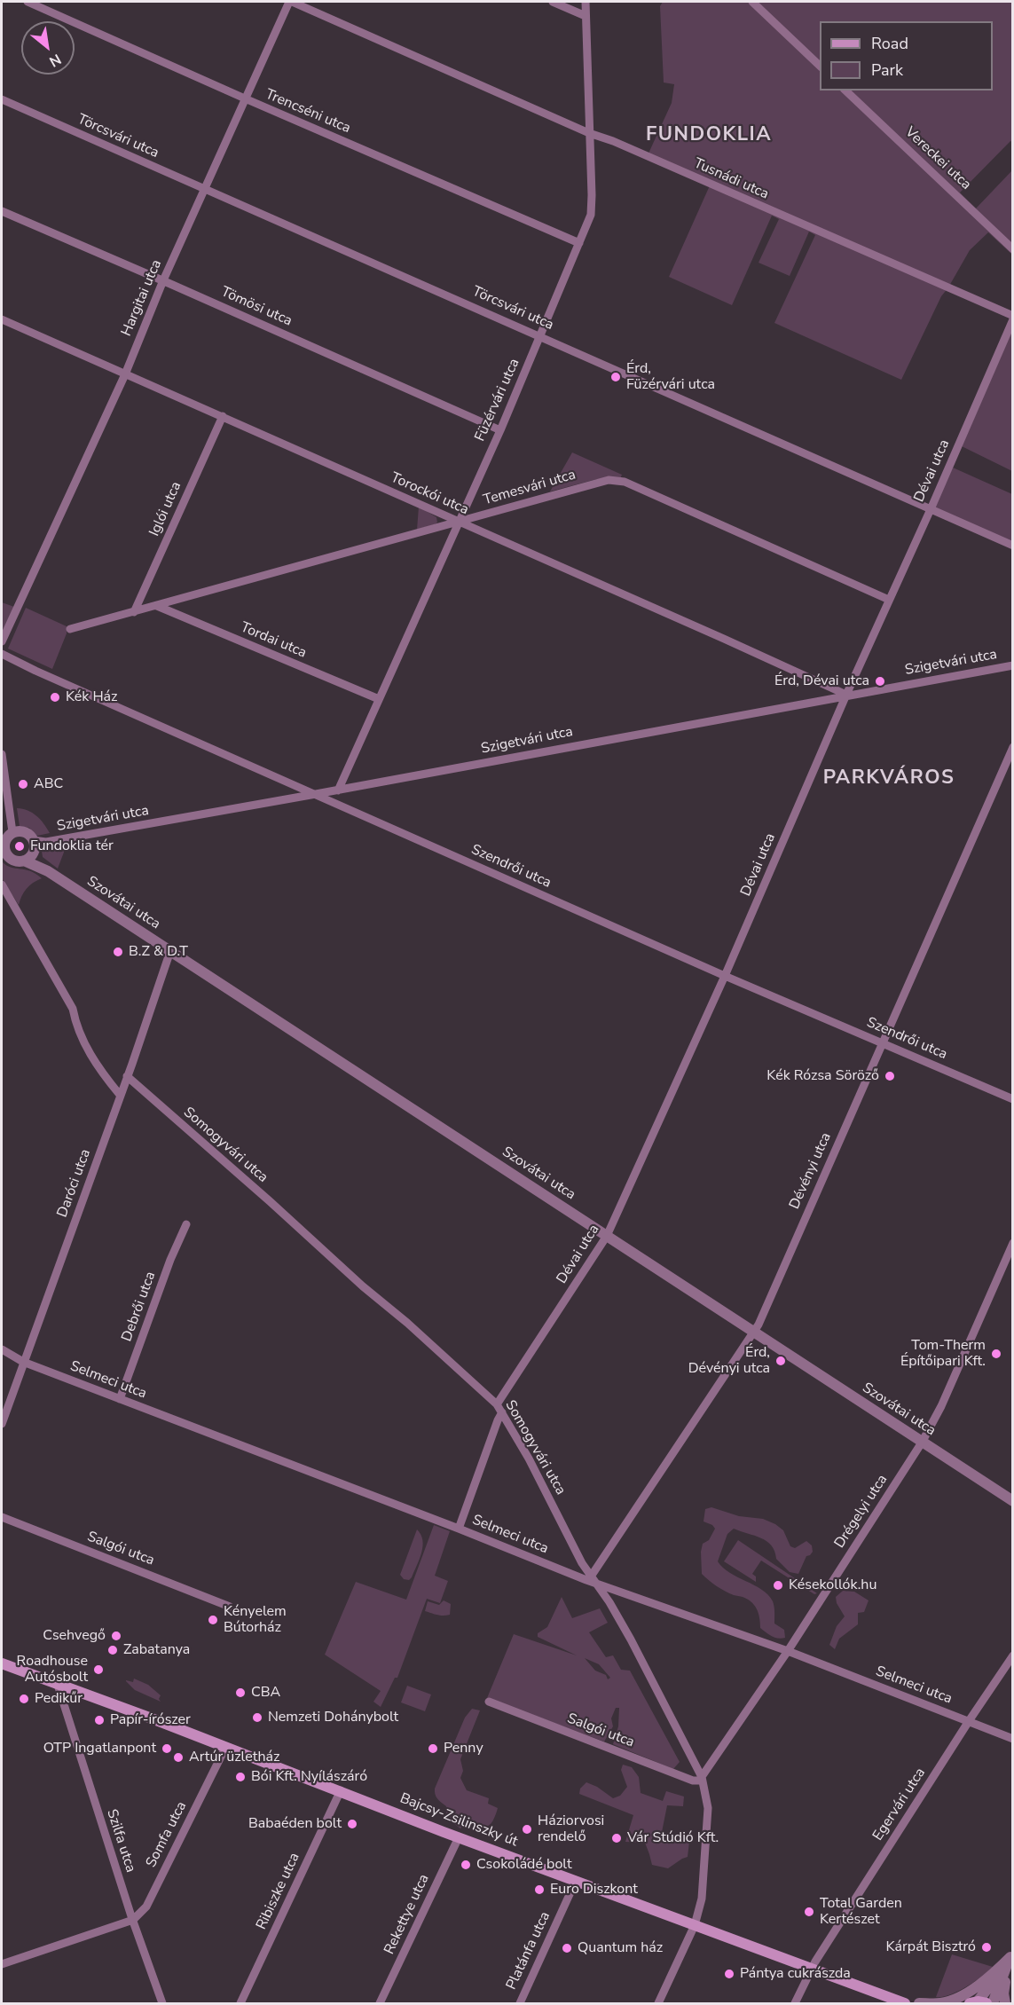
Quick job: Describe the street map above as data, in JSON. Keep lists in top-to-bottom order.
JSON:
{
  "streets": {
    "main road": ["Bajcsy-Zsilinszky út"],
    "street": [
      "Trencséni utca",
      "Törcsvári utca",
      "Vereckei utca",
      "Tusnádi utca",
      "Hargitai utca",
      "Tömösi utca",
      "Füzérvári utca",
      "Dévai utca",
      "Temesvári utca",
      "Torockói utca",
      "Iglói utca",
      "Tordai utca",
      "Szigetvári utca",
      "Szendrői utca",
      "Szovátai utca",
      "Somogyvári utca",
      "Dévényi utca",
      "Daróci utca",
      "Debrői utca",
      "Selmeci utca",
      "Drégelyi utca",
      "Salgói utca",
      "Egervári utca",
      "Somfa utca",
      "Szilfa utca",
      "Ribiszke utca",
      "Rekettye utca",
      "Platánfa utca"
    ]
  },
  "crossings": [
    ["Trencséni utca", "Hargitai utca"],
    ["Trencséni utca", "Füzérvári utca"],
    ["Törcsvári utca", "Hargitai utca"],
    ["Törcsvári utca", "Füzérvári utca"],
    ["Törcsvári utca", "Dévai utca"],
    ["Tusnádi utca", "Hargitai utca"],
    ["Tusnádi utca", "Füzérvári utca"],
    ["Tusnádi utca", "Dévai utca"],
    ["Hargitai utca", "Tömösi utca"],
    ["Hargitai utca", "Torockói utca"],
    ["Tömösi utca", "Füzérvári utca"],
    ["Füzérvári utca", "Temesvári utca"],
    ["Füzérvári utca", "Torockói utca"],
    ["Füzérvári utca", "Tordai utca"],
    ["Füzérvári utca", "Szigetvári utca"],
    ["Dévai utca", "Temesvári utca"],
    ["Dévai utca", "Torockói utca"],
    ["Dévai utca", "Szigetvári utca"],
    ["Dévai utca", "Szendrői utca"],
    ["Dévai utca", "Szovátai utca"],
    ["Dévai utca", "Somogyvári utca"],
    ["Temesvári utca", "Torockói utca"],
    ["Temesvári utca", "Iglói utca"],
    ["Temesvári utca", "Tordai utca"],
    ["Torockói utca", "Iglói utca"],
    ["Torockói utca", "Szigetvári utca"],
    ["Szigetvári utca", "Szendrői utca"],
    ["Szendrői utca", "Dévényi utca"],
    ["Szovátai utca", "Dévényi utca"],
    ["Szovátai utca", "Daróci utca"],
    ["Szovátai utca", "Drégelyi utca"],
    ["Somogyvári utca", "Dévényi utca"],
    ["Somogyvári utca", "Daróci utca"],
    ["Somogyvári utca", "Selmeci utca"],
    ["Somogyvári utca", "Drégelyi utca"],
    ["Somogyvári utca", "Salgói utca"],
    ["Somogyvári utca", "Bajcsy-Zsilinszky út"],
    ["Dévényi utca", "Selmeci utca"],
    ["Daróci utca", "Selmeci utca"],
    ["Debrői utca", "Selmeci utca"],
    ["Selmeci utca", "Drégelyi utca"],
    ["Selmeci utca", "Egervári utca"],
    ["Drégelyi utca", "Salgói utca"],
    ["Egervári utca", "Bajcsy-Zsilinszky út"],
    ["Bajcsy-Zsilinszky út", "Somfa utca"],
    ["Bajcsy-Zsilinszky út", "Szilfa utca"],
    ["Bajcsy-Zsilinszky út", "Ribiszke utca"],
    ["Bajcsy-Zsilinszky út", "Rekettye utca"],
    ["Bajcsy-Zsilinszky út", "Platánfa utca"],
    ["Somfa utca", "Szilfa utca"]
  ],
  "districts": ["FUNDOKLIA", "PARKVÁROS"],
  "places": [
    "Érd, Füzérvári utca",
    "Érd, Dévai utca",
    "Kék Ház",
    "ABC",
    "Fundoklia tér",
    "B.Z & D.T",
    "Kék Rózsa Söröző",
    "Tom-Therm Építőipari Kft.",
    "Érd, Dévényi utca",
    "Késekollók.hu",
    "Kényelem Bútorház",
    "Csehvegő",
    "Zabatanya",
    "Roadhouse Autósbolt",
    "CBA",
    "Pedikűr",
    "Nemzeti Dohánybolt",
    "Papír-írószer",
    "OTP Ingatlanpont",
    "Penny",
    "Artúr üzletház",
    "Bói Kft. Nyílászáró",
    "Babaéden bolt",
    "Háziorvosi rendelő",
    "Vár Stúdió Kft.",
    "Csokoládé bolt",
    "Euro Diszkont",
    "Total Garden Kertészet",
    "Kárpát Bisztró",
    "Quantum ház",
    "Pántya cukrászda"
  ],
  "legend": ["Road", "Park"],
  "north": "bottom right"
}
